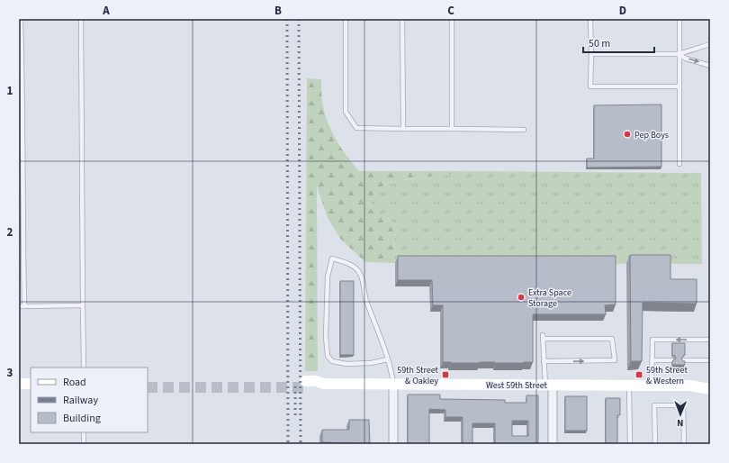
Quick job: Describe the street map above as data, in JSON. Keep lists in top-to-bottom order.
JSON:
{
  "streets": {
    "street": ["West 59th Street"]
  },
  "places": {
    "other": ["Pep Boys", "Extra Space Storage"],
    "transit": ["59th Street & Oakley", "59th Street & Western"]
  },
  "legend": ["Road", "Railway", "Building"],
  "scale_bar": "50 m",
  "north": "bottom",
  "grid": {
    "columns": [
      "A",
      "B",
      "C",
      "D"
    ],
    "rows": ["1", "2", "3"]
  }
}
